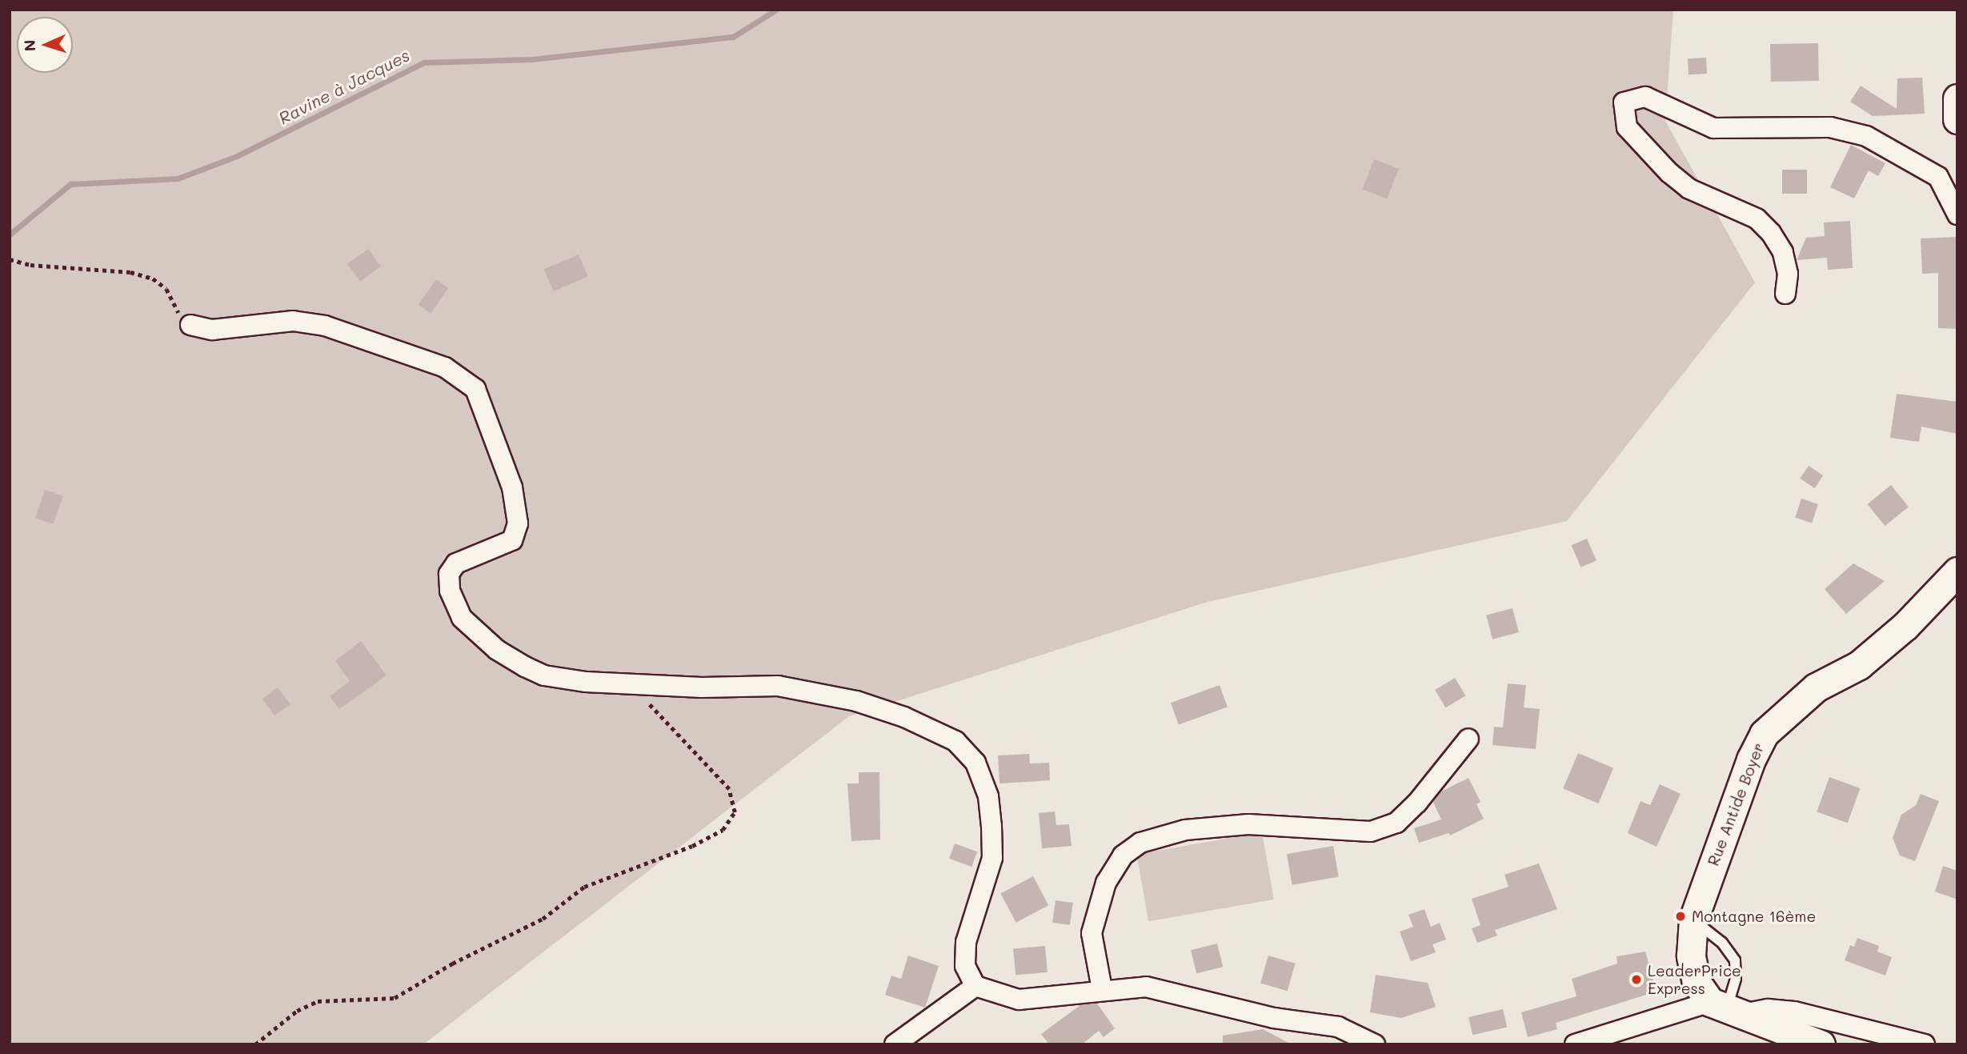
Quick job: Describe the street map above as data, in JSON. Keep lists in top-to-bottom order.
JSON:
{
  "streets": {
    "main road": ["Rue Antide Boyer"]
  },
  "water": ["Ravine à Jacques"],
  "places": ["Montagne 16ème", "LeaderPrice Express"],
  "north": "left"
}
